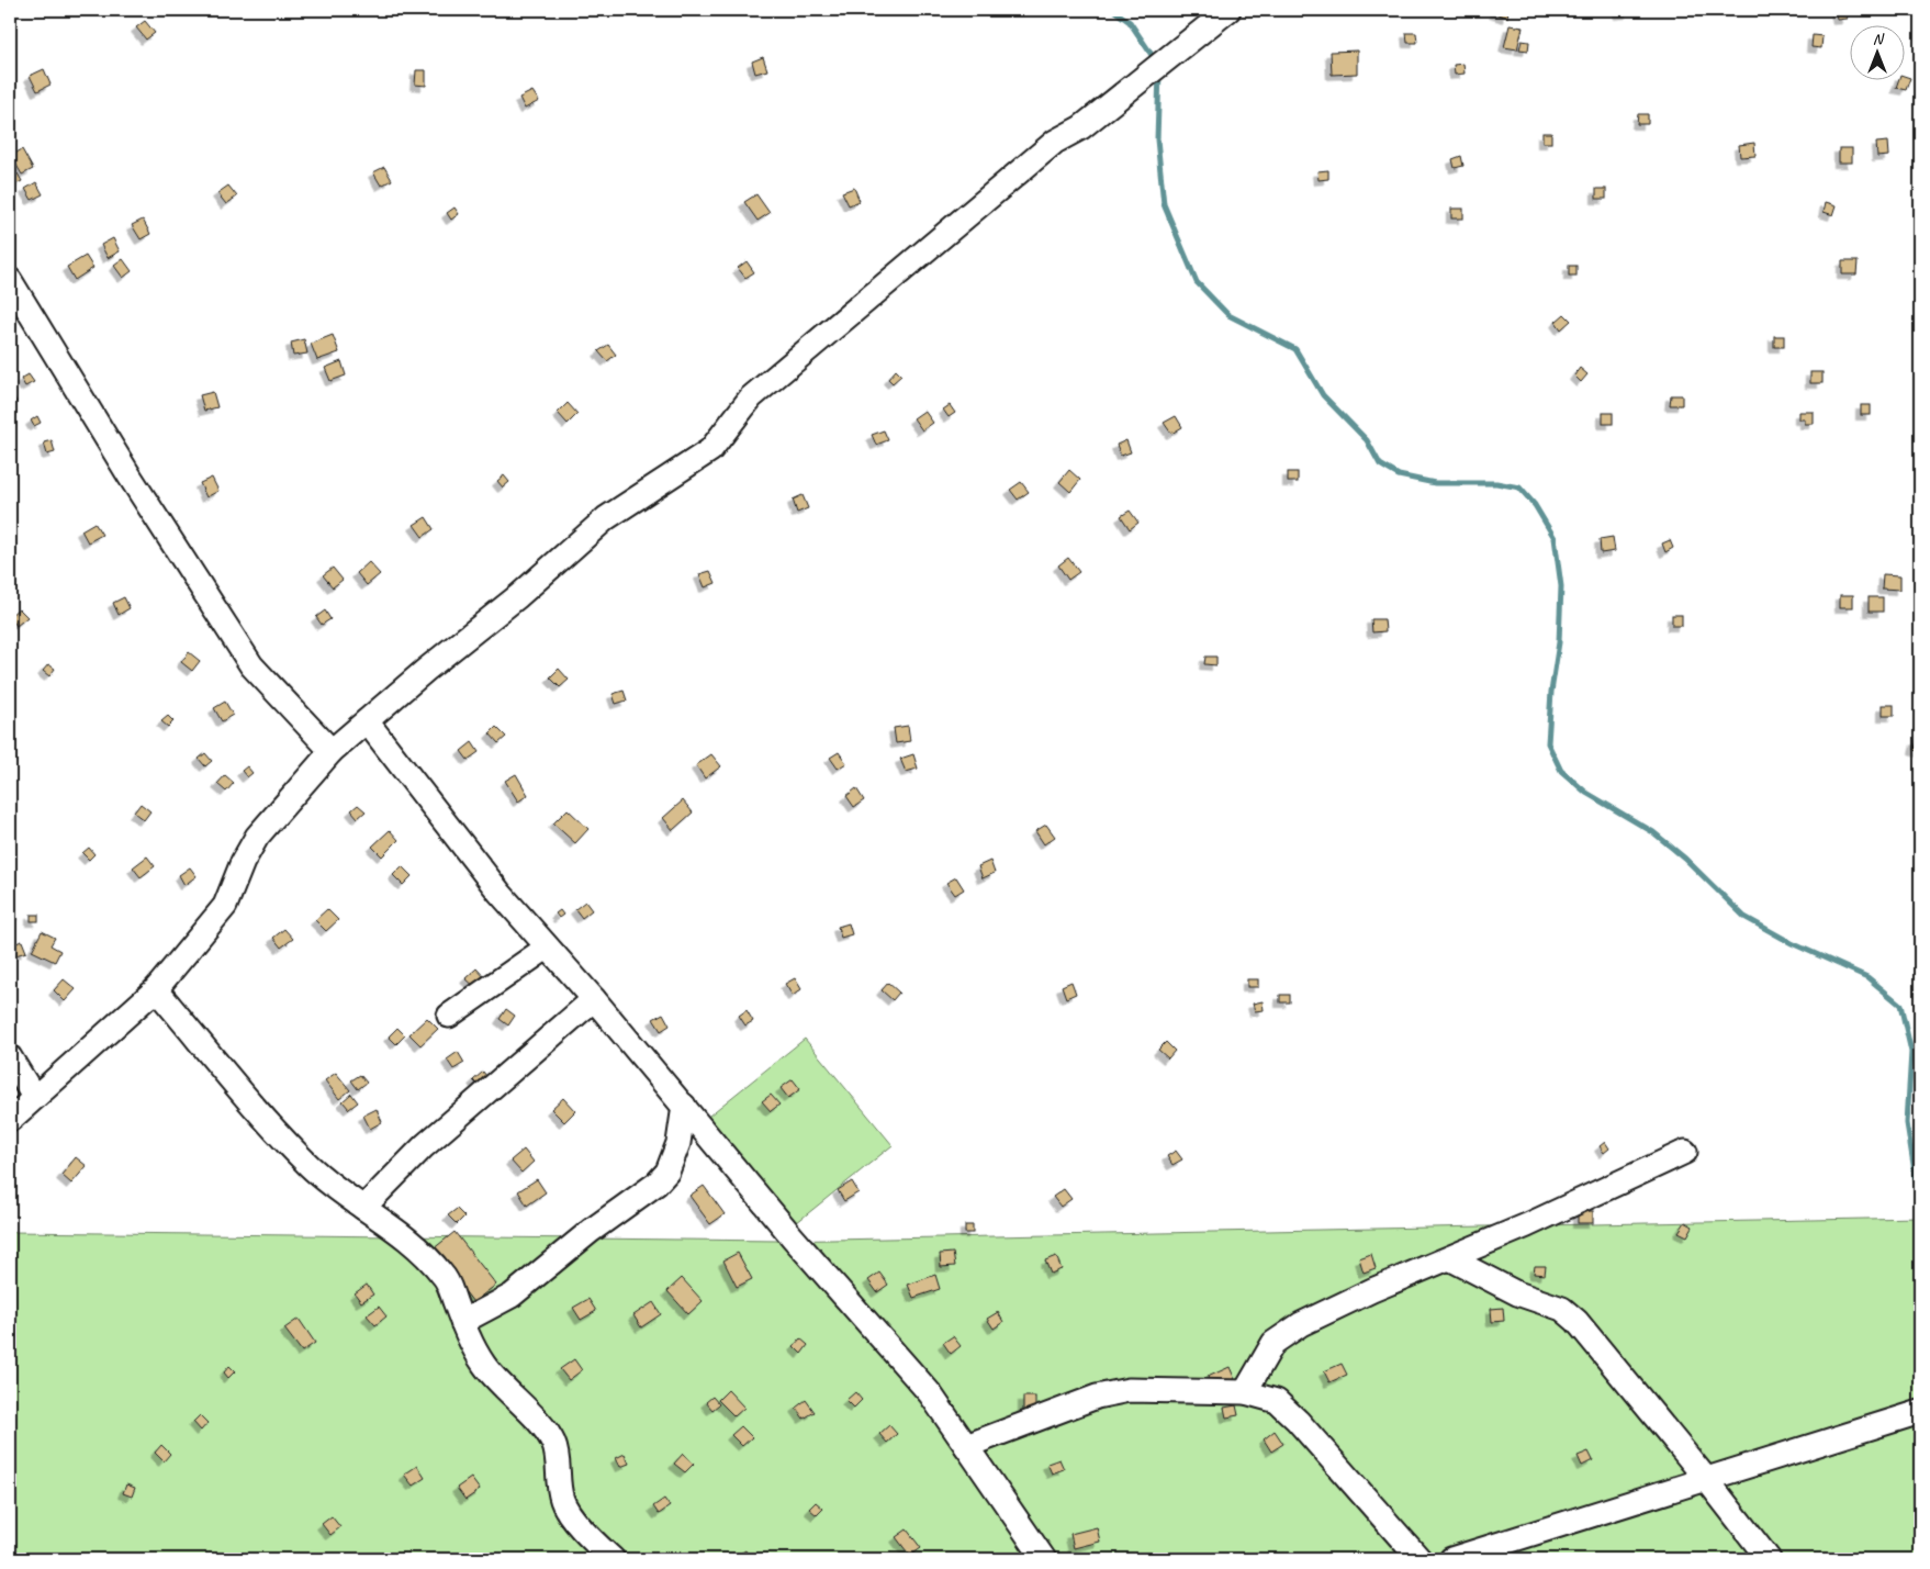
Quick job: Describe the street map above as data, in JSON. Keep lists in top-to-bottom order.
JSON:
{
  "north": "top"
}
